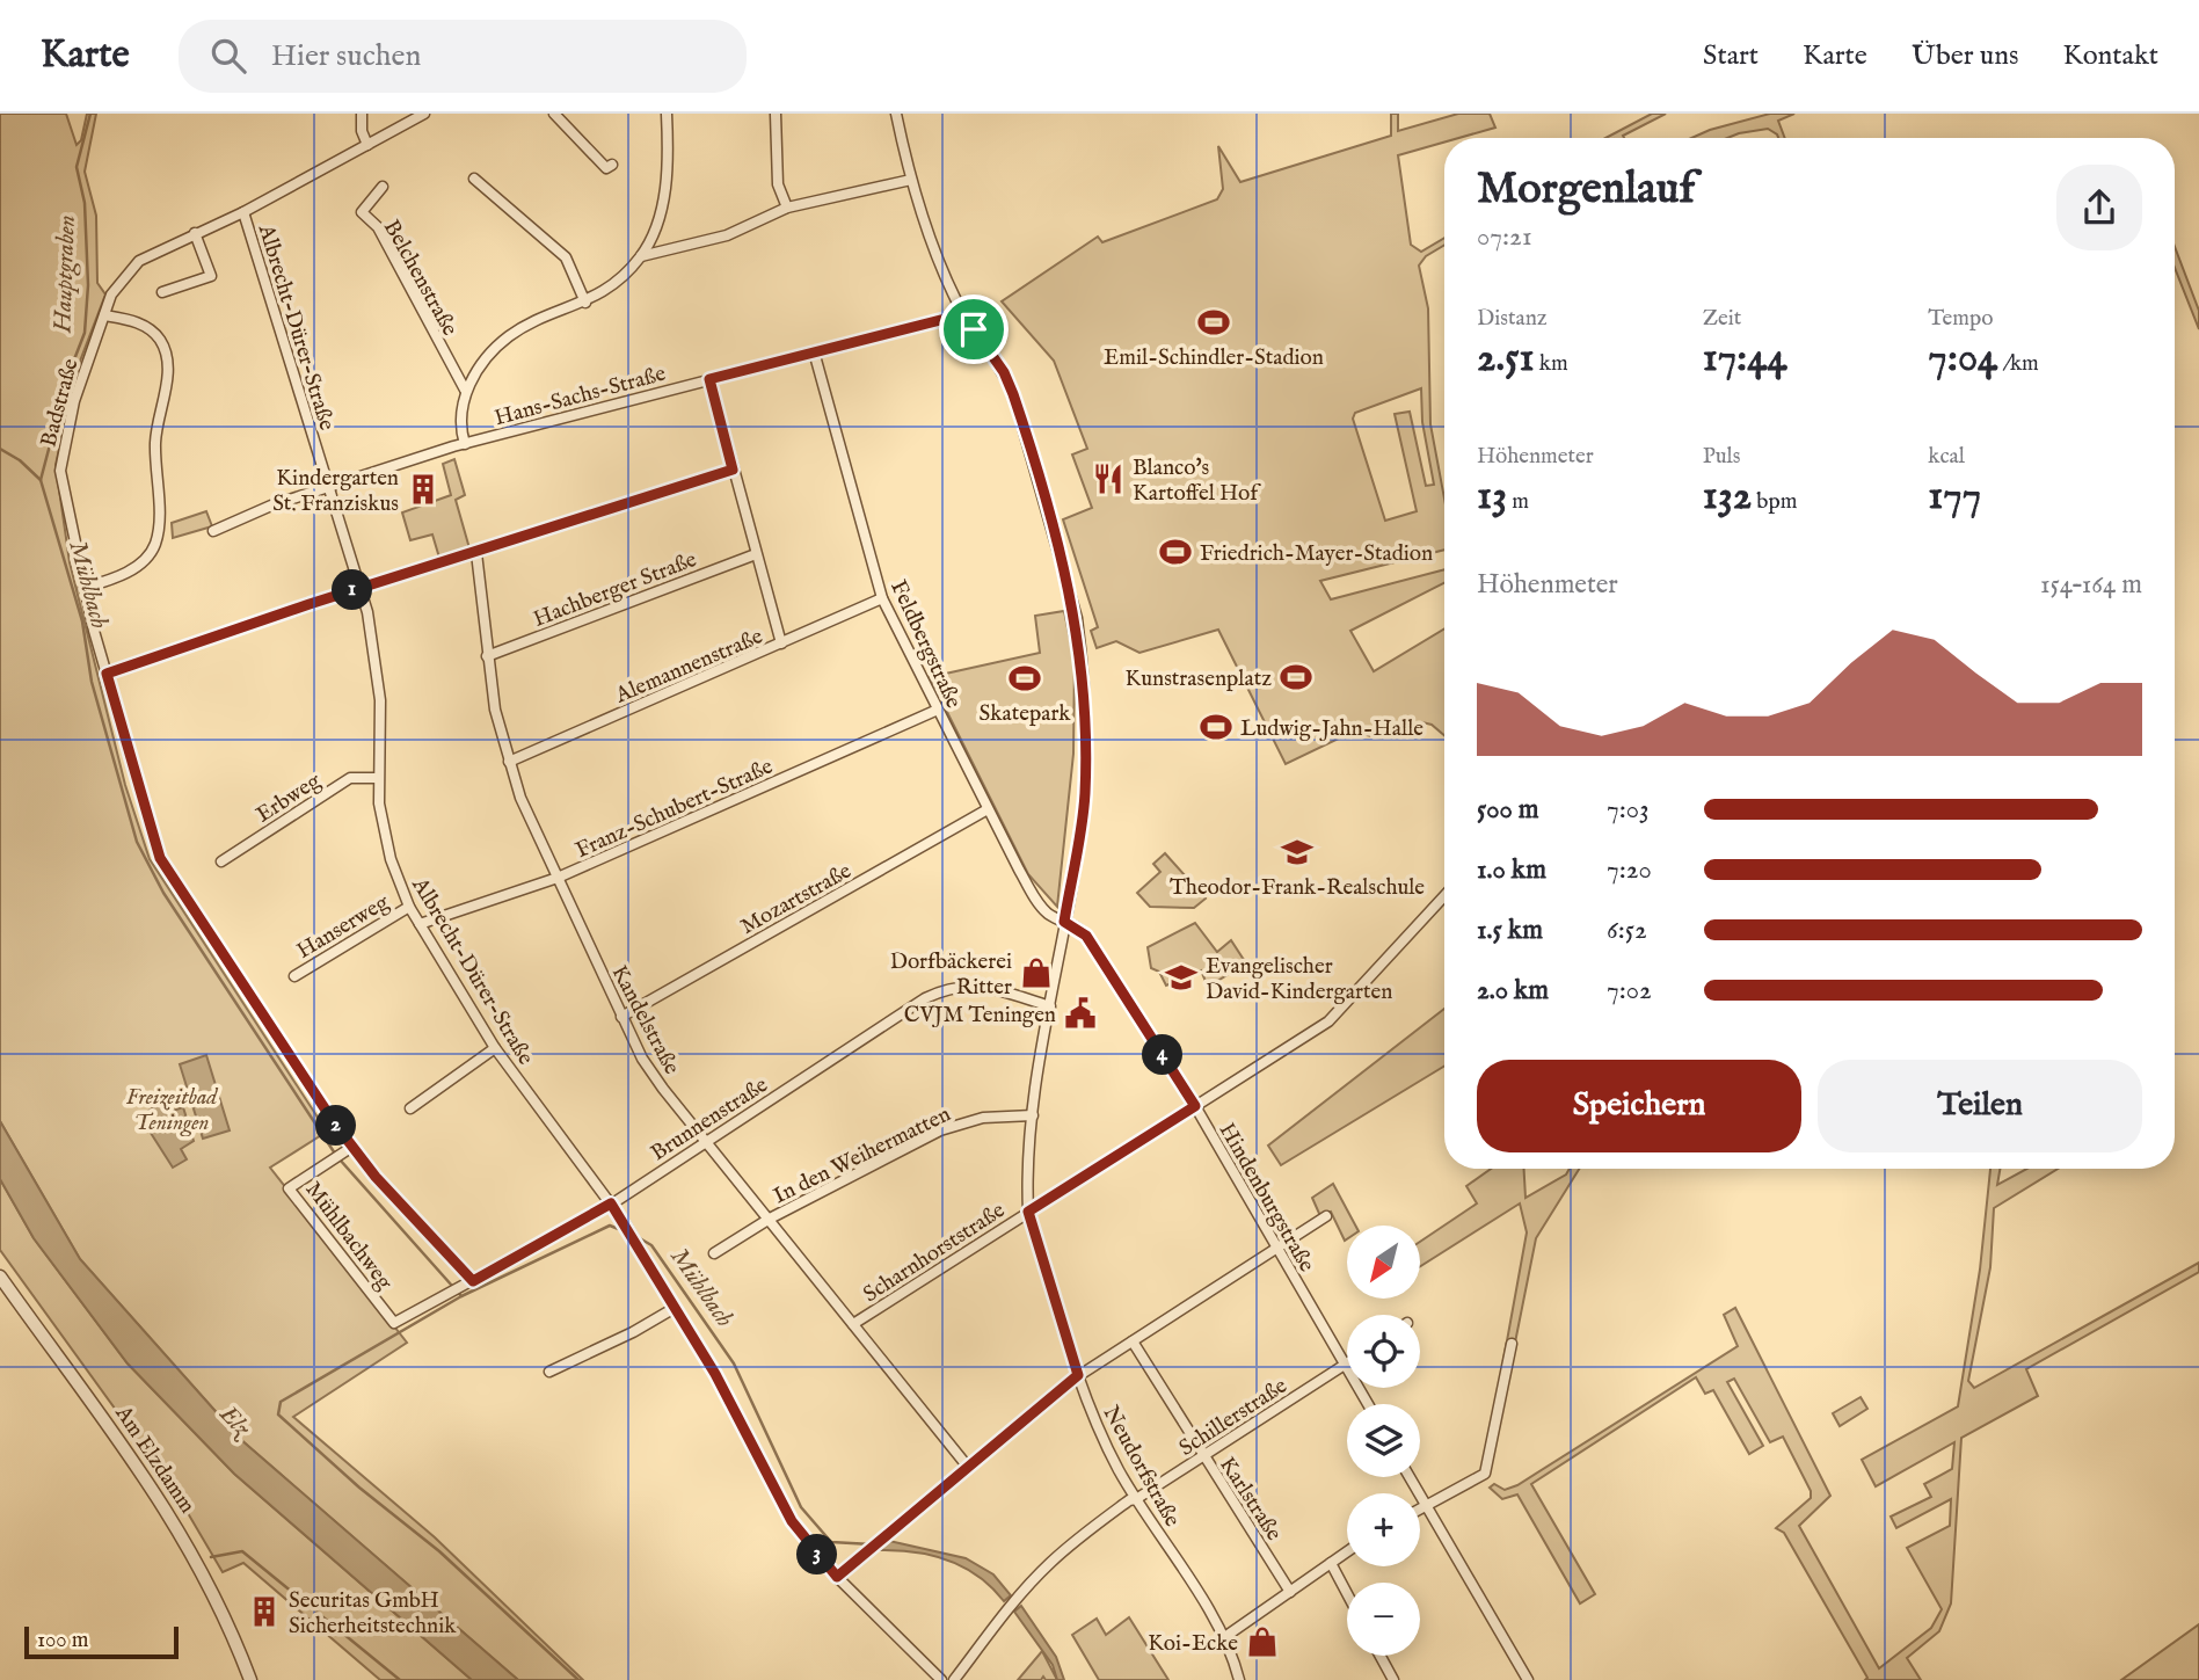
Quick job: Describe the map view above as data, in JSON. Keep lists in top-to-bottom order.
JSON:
{
  "streets": {
    "street": [
      "Belchenstraße",
      "Albrecht-Dürer-Straße",
      "Hans-Sachs-Straße",
      "Badstraße",
      "Hachberger Straße",
      "Feldbergstraße",
      "Alemannenstraße",
      "Erbweg",
      "Franz-Schubert-Straße",
      "Mozartstraße",
      "Hanserweg",
      "Kandelstraße",
      "Brunnenstraße",
      "In den Weihermatten",
      "Hindenburgstraße",
      "Mühlbachweg",
      "Scharnhorststraße",
      "Schillerstraße",
      "Am Elzdamm",
      "Neudorfstraße",
      "Karlstraße"
    ]
  },
  "crossings": [
    ["Albrecht-Dürer-Straße", "Hans-Sachs-Straße"],
    ["Albrecht-Dürer-Straße", "Erbweg"],
    ["Albrecht-Dürer-Straße", "Franz-Schubert-Straße"],
    ["Albrecht-Dürer-Straße", "Hanserweg"],
    ["Albrecht-Dürer-Straße", "Brunnenstraße"],
    ["Hans-Sachs-Straße", "Feldbergstraße"],
    ["Hans-Sachs-Straße", "Neudorfstraße"],
    ["Badstraße", "Brunnenstraße"],
    ["Badstraße", "Mühlbachweg"],
    ["Hachberger Straße", "Kandelstraße"],
    ["Feldbergstraße", "Alemannenstraße"],
    ["Feldbergstraße", "Franz-Schubert-Straße"],
    ["Feldbergstraße", "Mozartstraße"],
    ["Feldbergstraße", "Hindenburgstraße"],
    ["Feldbergstraße", "Neudorfstraße"],
    ["Alemannenstraße", "Kandelstraße"],
    ["Franz-Schubert-Straße", "Kandelstraße"],
    ["Mozartstraße", "Kandelstraße"],
    ["Kandelstraße", "Brunnenstraße"],
    ["Kandelstraße", "In den Weihermatten"],
    ["Kandelstraße", "Scharnhorststraße"],
    ["Brunnenstraße", "Mühlbachweg"],
    ["Brunnenstraße", "Neudorfstraße"],
    ["In den Weihermatten", "Neudorfstraße"],
    ["Hindenburgstraße", "Scharnhorststraße"],
    ["Hindenburgstraße", "Schillerstraße"],
    ["Hindenburgstraße", "Neudorfstraße"],
    ["Scharnhorststraße", "Neudorfstraße"],
    ["Schillerstraße", "Neudorfstraße"],
    ["Schillerstraße", "Karlstraße"]
  ],
  "water": ["Hauptgraben", "Mühlbach", "Elz"],
  "parks": ["Freizeitbad Teningen"],
  "places": {
    "sports": [
      "Emil-Schindler-Stadion",
      "Friedrich-Mayer-Stadion",
      "Kunstrasenplatz",
      "Skatepark",
      "Ludwig-Jahn-Halle"
    ],
    "restaurant": ["Blanco's Kartoffel Hof"],
    "building": ["Kindergarten St. Franziskus", "Securitas GmbH Sicherheitstechnik"],
    "school or university": ["Theodor-Frank-Realschule", "Evangelischer David-Kindergarten"],
    "shop": ["Dorfbäckerei Ritter", "Koi-Ecke"],
    "public building": ["CVJM Teningen"]
  },
  "scale_bar": "100 m",
  "north": "bottom left",
  "page": {
    "header": "Karte",
    "search": "Hier suchen",
    "nav": [
      "Start",
      "Karte",
      "Über uns",
      "Kontakt"
    ],
    "heading": ["Morgenlauf", "07:21"],
    "stats": [
      ["Distanz", "2.51 km"],
      ["Zeit", "17:44"],
      ["Tempo", "7:04 /km"],
      ["Höhenmeter", "13 m"],
      ["Puls", "132 bpm"],
      ["kcal", "177"]
    ],
    "chart": ["Höhenmeter", "154–164 m"],
    "pins": [
      "1",
      "4",
      "2",
      "3"
    ],
    "list": [
      {
        "name": "500 m",
        "note": "7:03"
      },
      {
        "name": "1.0 km",
        "note": "7:20"
      },
      {
        "name": "1.5 km",
        "note": "6:52"
      },
      {
        "name": "2.0 km",
        "note": "7:02"
      }
    ],
    "buttons": ["Speichern", "Teilen"],
    "map_buttons": ["+", "−"],
    "scale": "100 m"
  }
}
